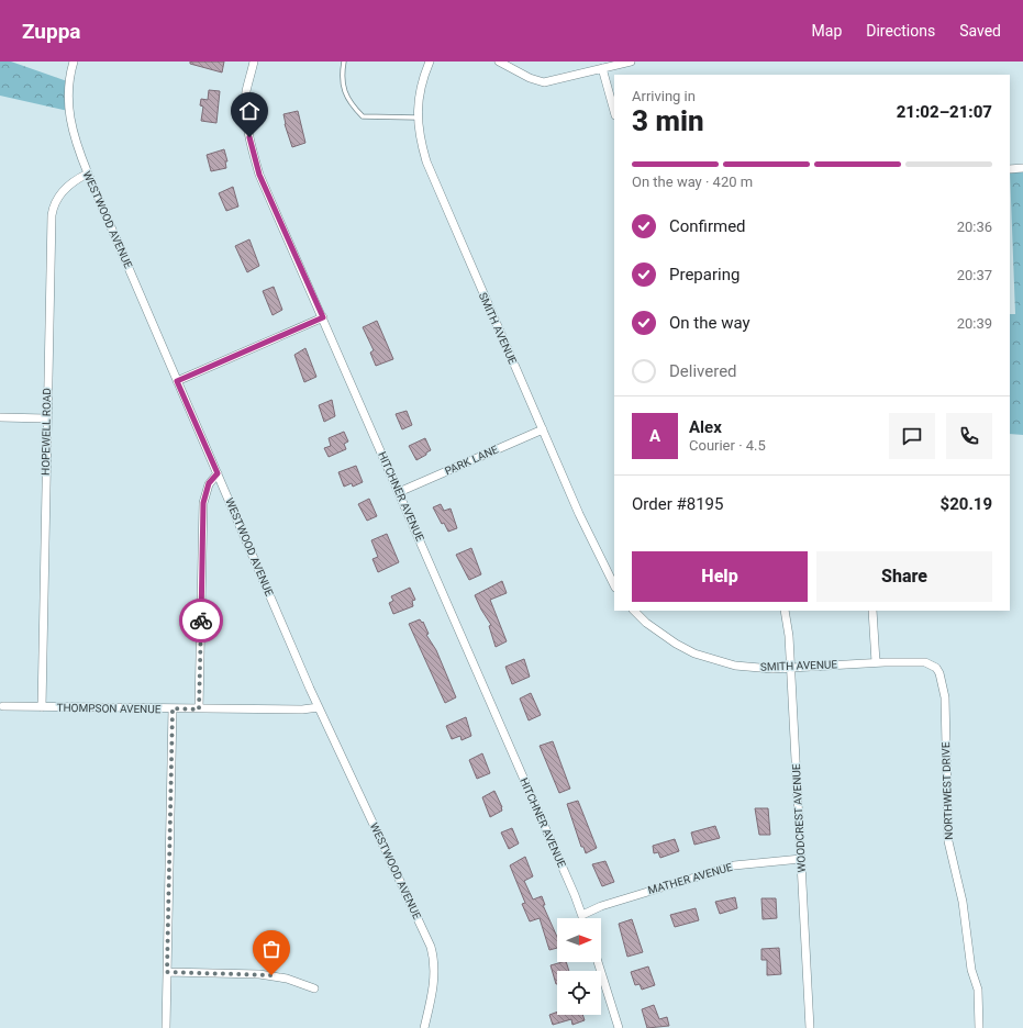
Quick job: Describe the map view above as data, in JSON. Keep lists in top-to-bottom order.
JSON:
{
  "streets": {
    "street": [
      "WESTWOOD AVENUE",
      "SMITH AVENUE",
      "HOPEWELL ROAD",
      "PARK LANE",
      "HITCHNER AVENUE",
      "THOMPSON AVENUE",
      "NORTHWEST DRIVE",
      "WOODCREST AVENUE",
      "MATHER AVENUE"
    ]
  },
  "crossings": [
    ["WESTWOOD AVENUE", "HOPEWELL ROAD"],
    ["WESTWOOD AVENUE", "THOMPSON AVENUE"],
    ["SMITH AVENUE", "PARK LANE"],
    ["SMITH AVENUE", "NORTHWEST DRIVE"],
    ["SMITH AVENUE", "WOODCREST AVENUE"],
    ["HOPEWELL ROAD", "THOMPSON AVENUE"],
    ["PARK LANE", "HITCHNER AVENUE"],
    ["HITCHNER AVENUE", "MATHER AVENUE"],
    ["WOODCREST AVENUE", "MATHER AVENUE"]
  ],
  "north": "right",
  "page": {
    "header": "Zuppa",
    "nav": ["Map", "Directions", "Saved"],
    "heading": ["3 min", "Arriving in", "21:02–21:07"],
    "panel": [
      "Alex",
      "Courier · 4.5",
      "Order #8195",
      "$20.19"
    ],
    "bar": "On the way · 420 m",
    "list": [
      ["Confirmed", "20:36"],
      ["Preparing", "20:37"],
      ["On the way", "20:39"],
      "Delivered"
    ],
    "round": "A",
    "buttons": ["Help", "Share"]
  }
}
